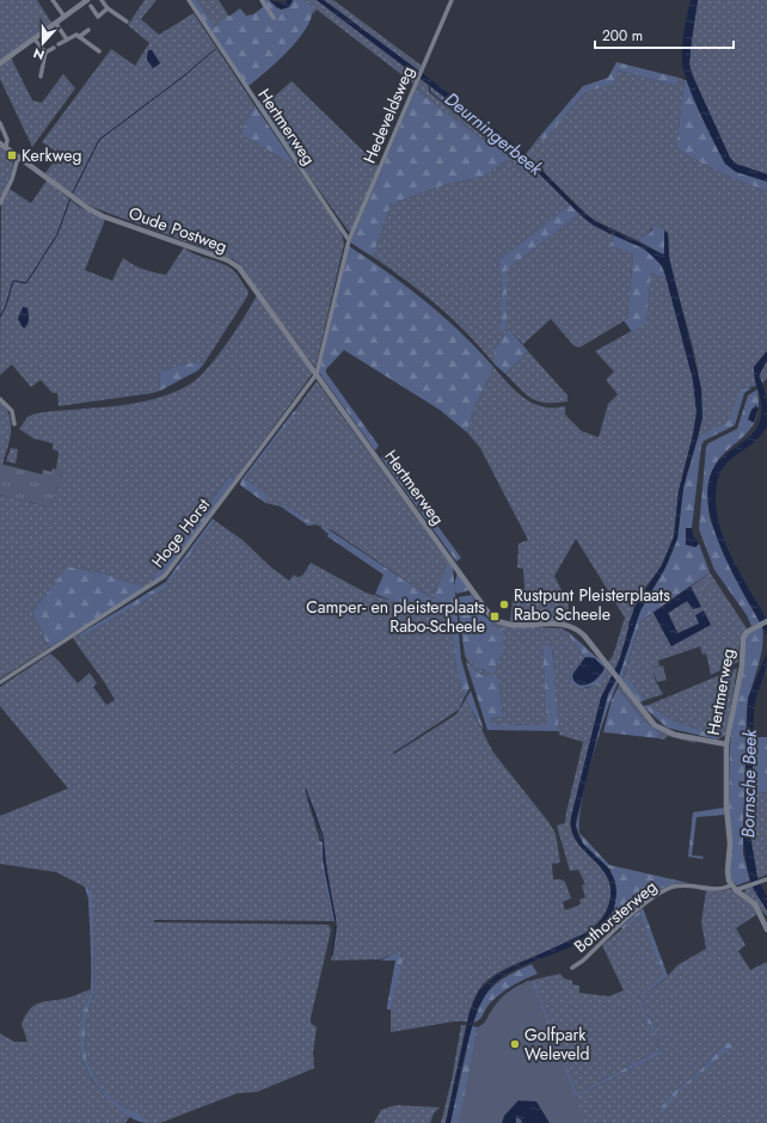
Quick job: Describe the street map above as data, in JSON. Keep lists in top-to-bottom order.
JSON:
{
  "streets": {
    "street": [
      "Hedeveldsweg",
      "Hertmerweg",
      "Oude Postweg",
      "Hoge Horst",
      "Bothorsterweg"
    ]
  },
  "crossings": [
    ["Hedeveldsweg", "Hertmerweg"],
    ["Hertmerweg", "Oude Postweg"],
    ["Hertmerweg", "Hoge Horst"],
    ["Oude Postweg", "Hoge Horst"]
  ],
  "water": ["Deurningerbeek", "Bornsche Beek"],
  "places": {
    "transit": ["Kerkweg", "Camper- en pleisterplaats Rabo-Scheele"],
    "other": ["Rustpunt Pleisterplaats Rabo Scheele", "Golfpark Weleveld"]
  },
  "scale_bar": "200 m",
  "north": "bottom"
}
